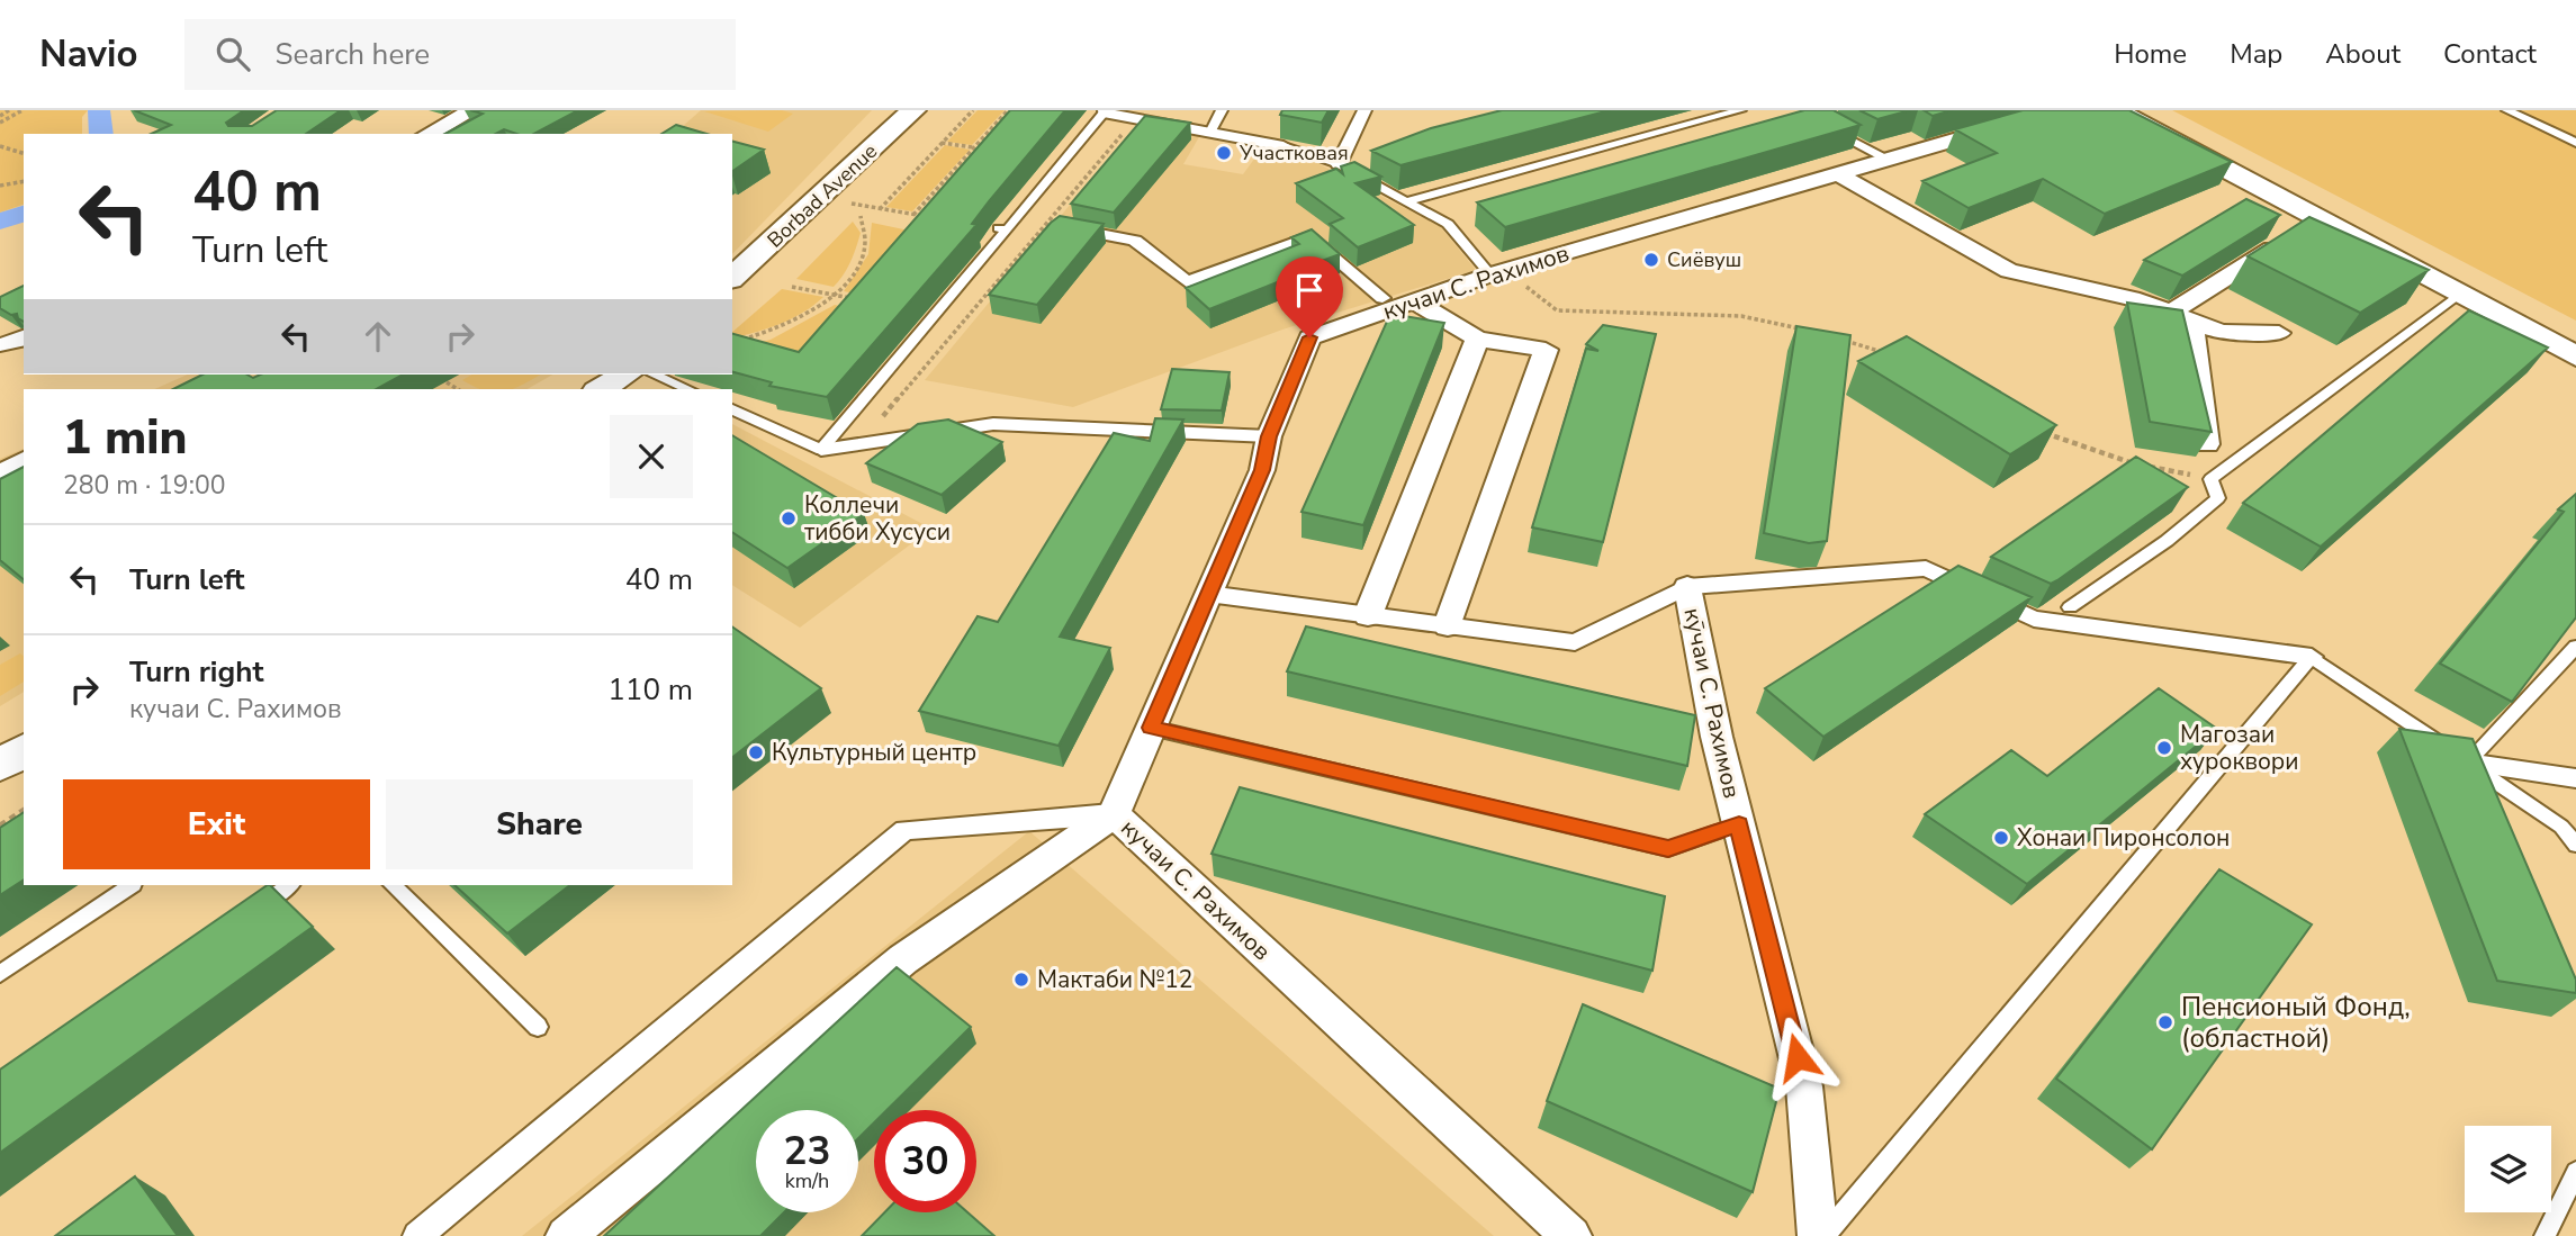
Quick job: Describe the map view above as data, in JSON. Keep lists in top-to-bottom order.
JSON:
{
  "streets": {
    "street": ["Borbad Avenue", "кучаи С. Рахимов", "кӯчаи С. Рахимов"]
  },
  "places": [
    "Участковая",
    "Сиёвуш",
    "Коллечи тибби Хусуси",
    "Магозаи хуроквори",
    "Культурный центр",
    "Хонаи Пиронсолон",
    "Мактаби №12",
    "Пенсионый Фонд, (областной)"
  ],
  "page": {
    "header": "Navio",
    "search": "Search here",
    "nav": [
      "Home",
      "Map",
      "About",
      "Contact"
    ],
    "turn": ["40 m", "Turn left"],
    "heading": ["1 min", "280 m · 19:00"],
    "list": [
      {
        "name": "Turn left",
        "value": "40 m"
      },
      {
        "name": "Turn right",
        "note": "кучаи С. Рахимов",
        "value": "110 m"
      }
    ],
    "buttons": ["Exit", "Share"],
    "speed": "23 km/h",
    "limit": "30"
  }
}
